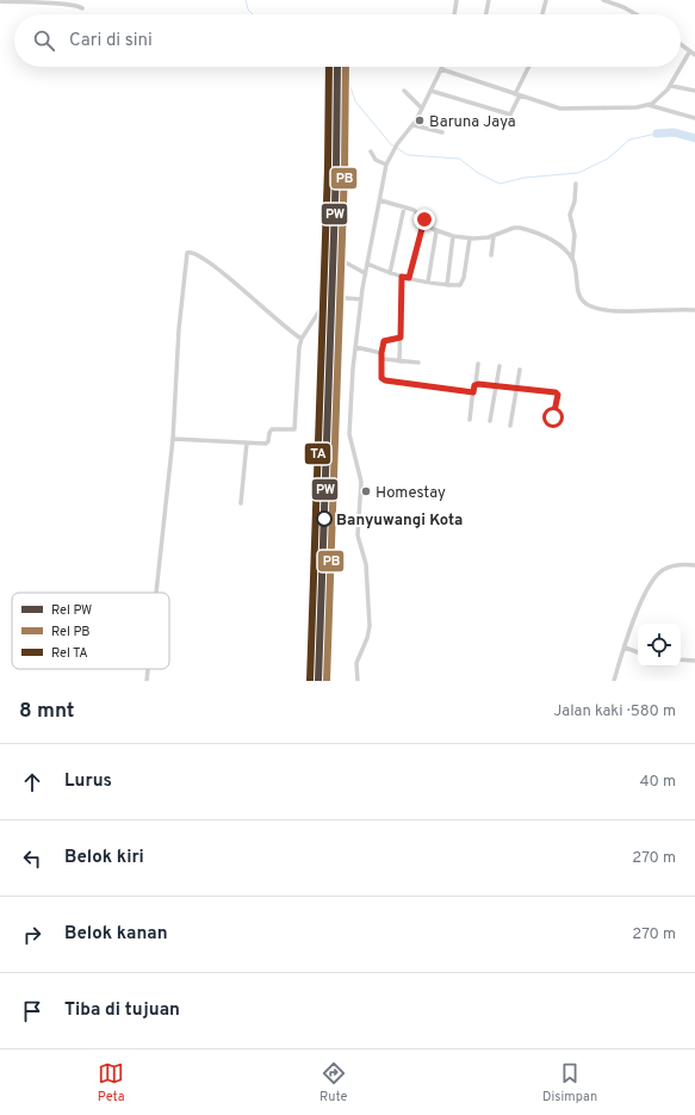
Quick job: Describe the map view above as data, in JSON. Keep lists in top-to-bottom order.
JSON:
{
  "places": ["Baruna Jaya", "Homestay", "Banyuwangi Kota"],
  "lines": ["rail line PW", "rail line PB", "rail line TA"],
  "legend": ["Rel PW", "Rel PB", "Rel TA"],
  "page": {
    "search": "Cari di sini",
    "heading": ["8 mnt", "Jalan kaki · 580 m"],
    "list": [
      ["Lurus", "40 m"],
      ["Belok kiri", "270 m"],
      ["Belok kanan", "270 m"],
      "Tiba di tujuan"
    ],
    "nav": ["Peta", "Rute", "Disimpan"]
  }
}
